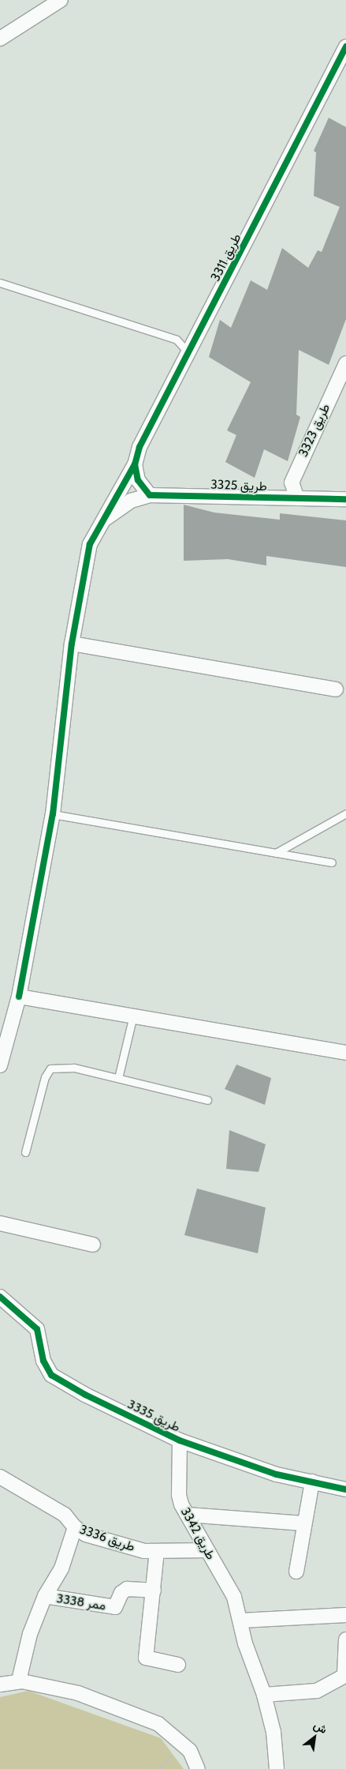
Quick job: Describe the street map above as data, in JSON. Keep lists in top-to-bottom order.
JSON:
{
  "streets": {
    "street": [
      "طريق 3311",
      "طريق 3323",
      "طريق 3325",
      "طريق 3335",
      "طريق 3342",
      "طريق 3336",
      "ممر 3338"
    ]
  },
  "crossings": [
    ["طريق 3311", "طريق 3325"],
    ["طريق 3323", "طريق 3325"],
    ["طريق 3335", "طريق 3342"],
    ["طريق 3342", "طريق 3336"]
  ],
  "north": "top right"
}
